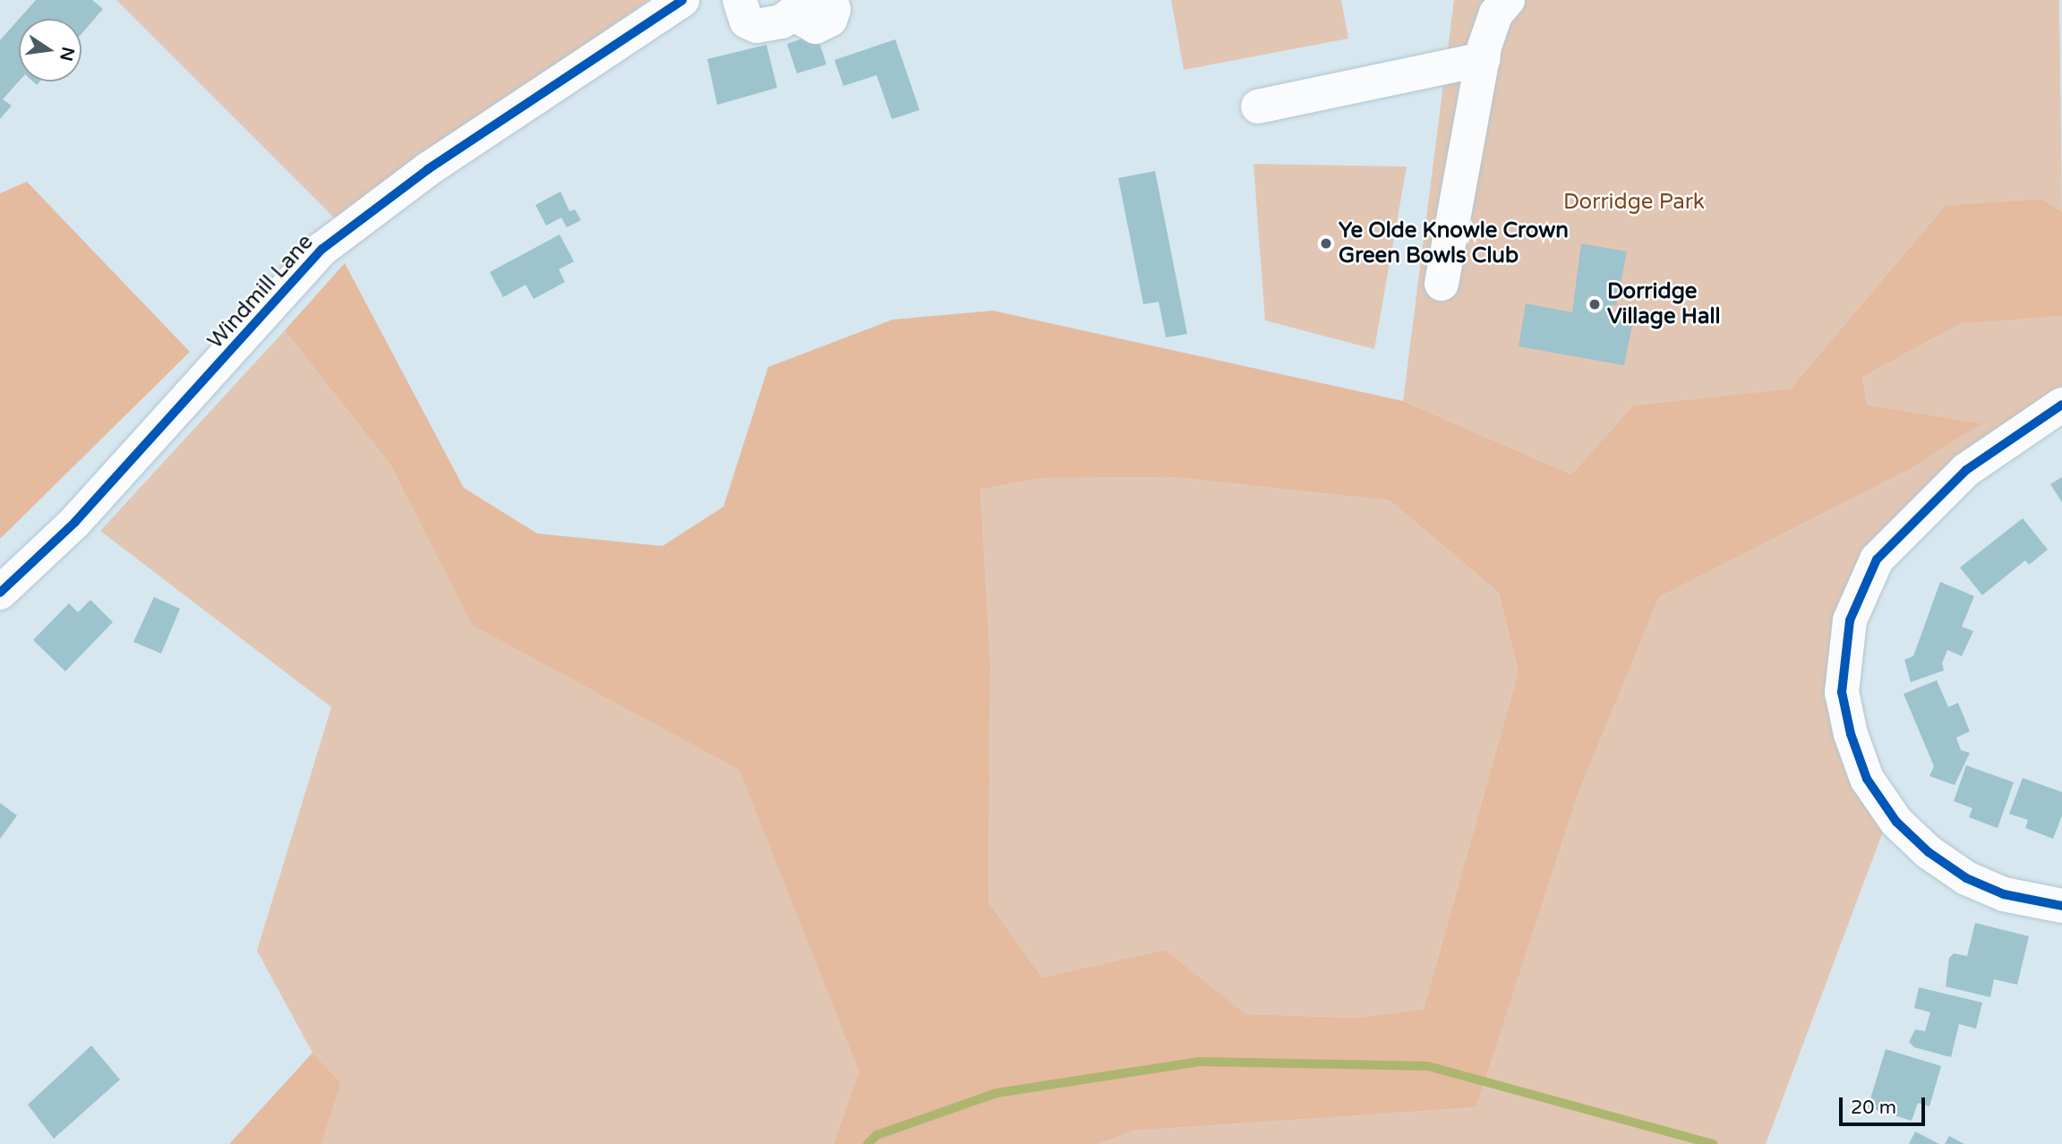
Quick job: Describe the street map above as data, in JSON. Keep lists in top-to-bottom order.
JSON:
{
  "streets": {
    "street": ["Windmill Lane"]
  },
  "parks": ["Dorridge Park"],
  "places": ["Ye Olde Knowle Crown Green Bowls Club", "Dorridge Village Hall"],
  "scale_bar": "20 m",
  "north": "right"
}
